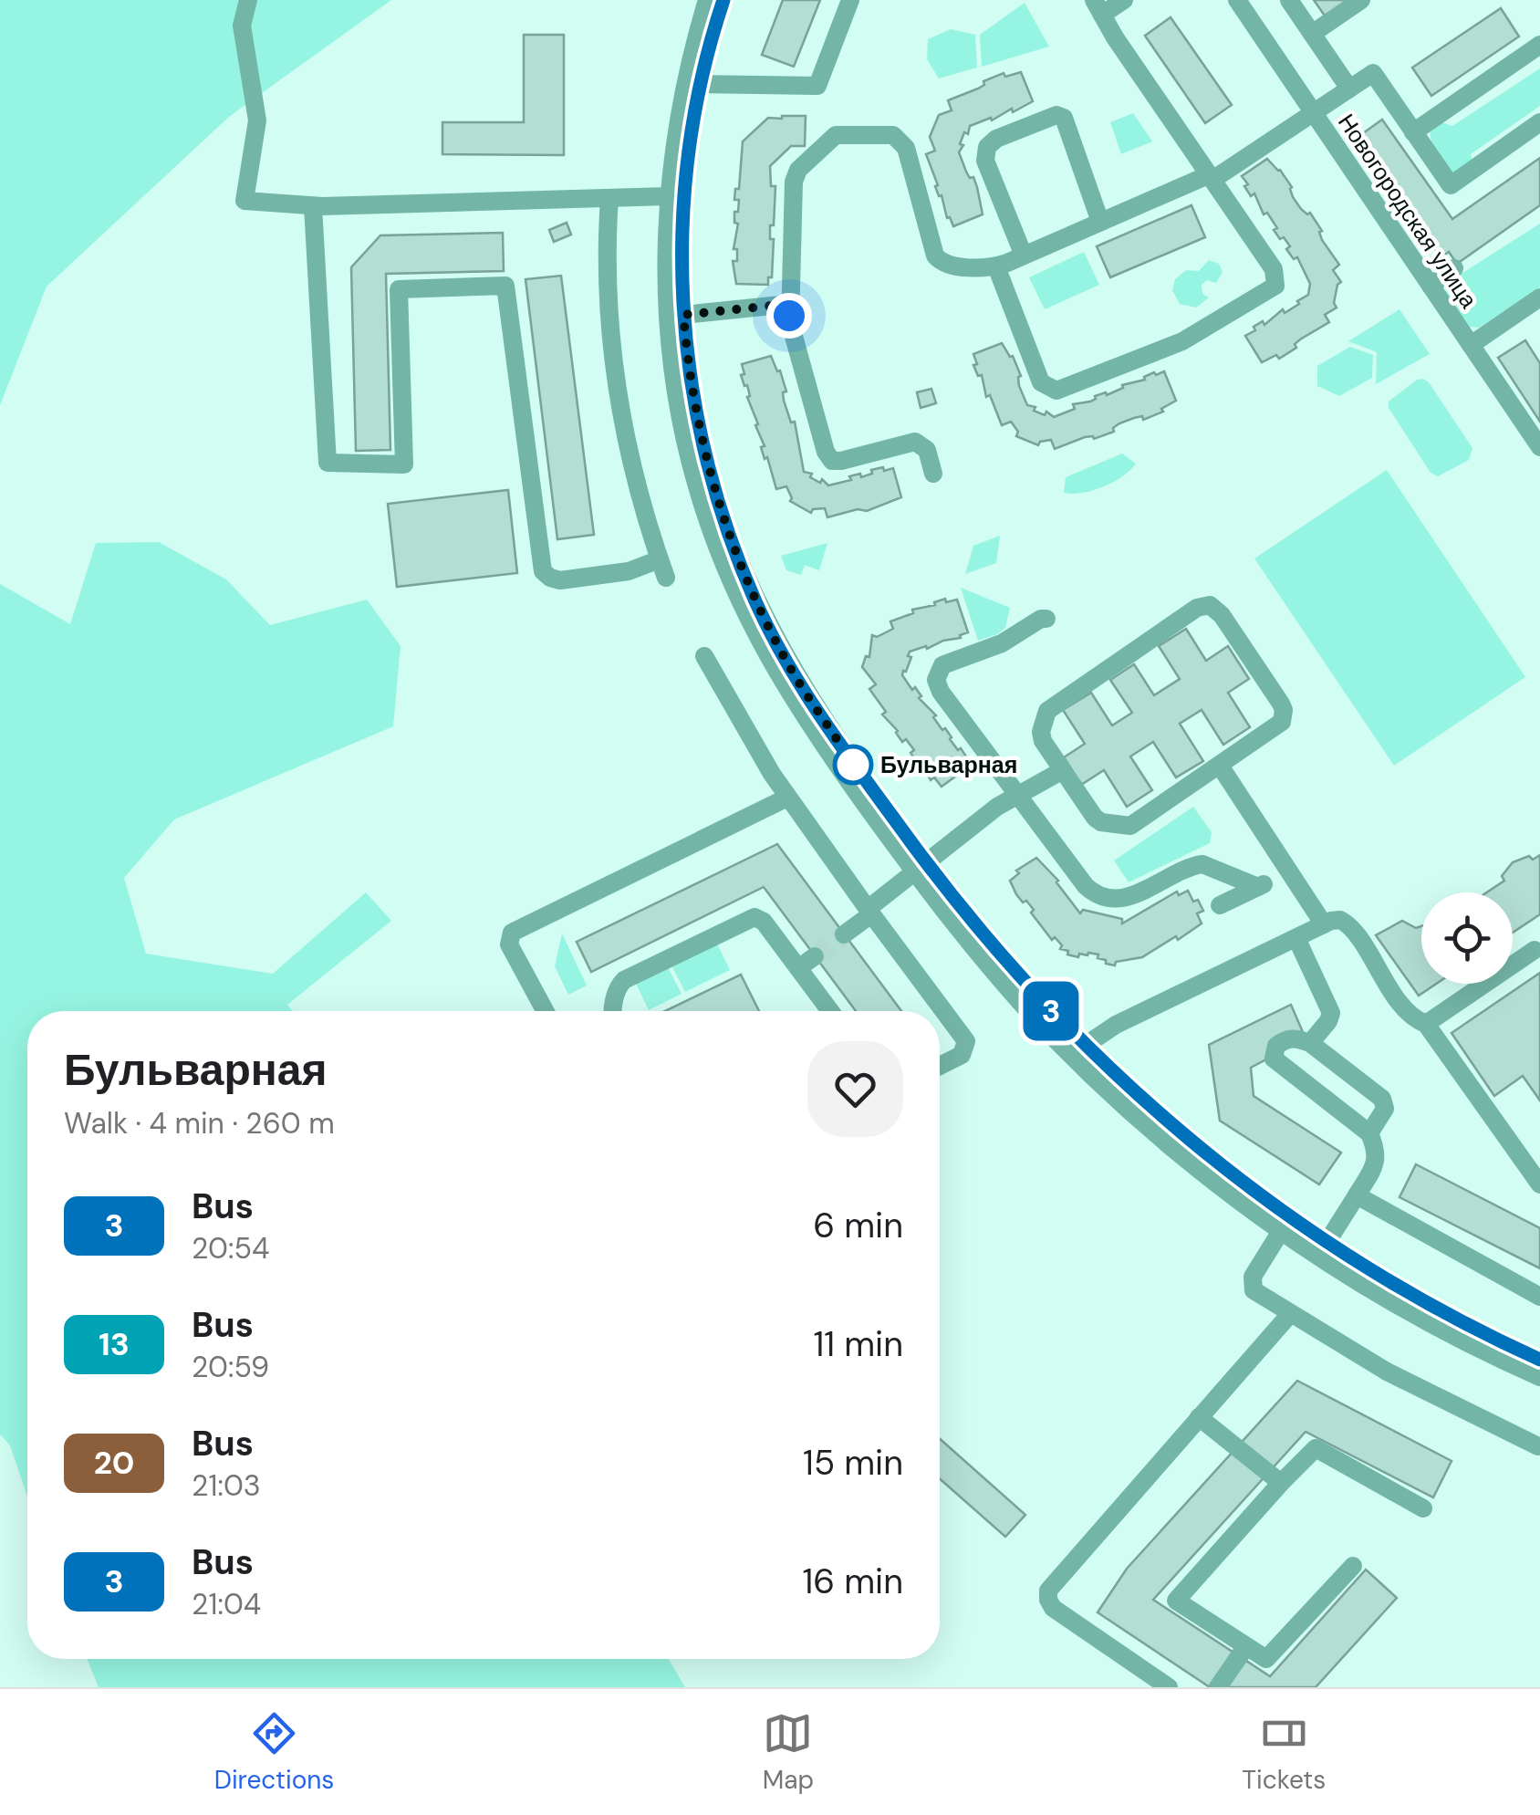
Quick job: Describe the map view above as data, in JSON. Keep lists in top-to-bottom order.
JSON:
{
  "streets": {
    "street": ["Новогородская улица"]
  },
  "places": ["Бульварная"],
  "lines": ["bus line 3"],
  "page": {
    "on_map": "3",
    "heading": ["Бульварная", "Walk · 4 min · 260 m"],
    "list": [
      {
        "mark": "3",
        "name": "Bus",
        "note": "20:54",
        "value": "6 min"
      },
      {
        "mark": "13",
        "name": "Bus",
        "note": "20:59",
        "value": "11 min"
      },
      {
        "mark": "20",
        "name": "Bus",
        "note": "21:03",
        "value": "15 min"
      },
      {
        "mark": "3",
        "name": "Bus",
        "note": "21:04",
        "value": "16 min"
      }
    ],
    "tabs": ["Directions", "Map", "Tickets"]
  }
}
